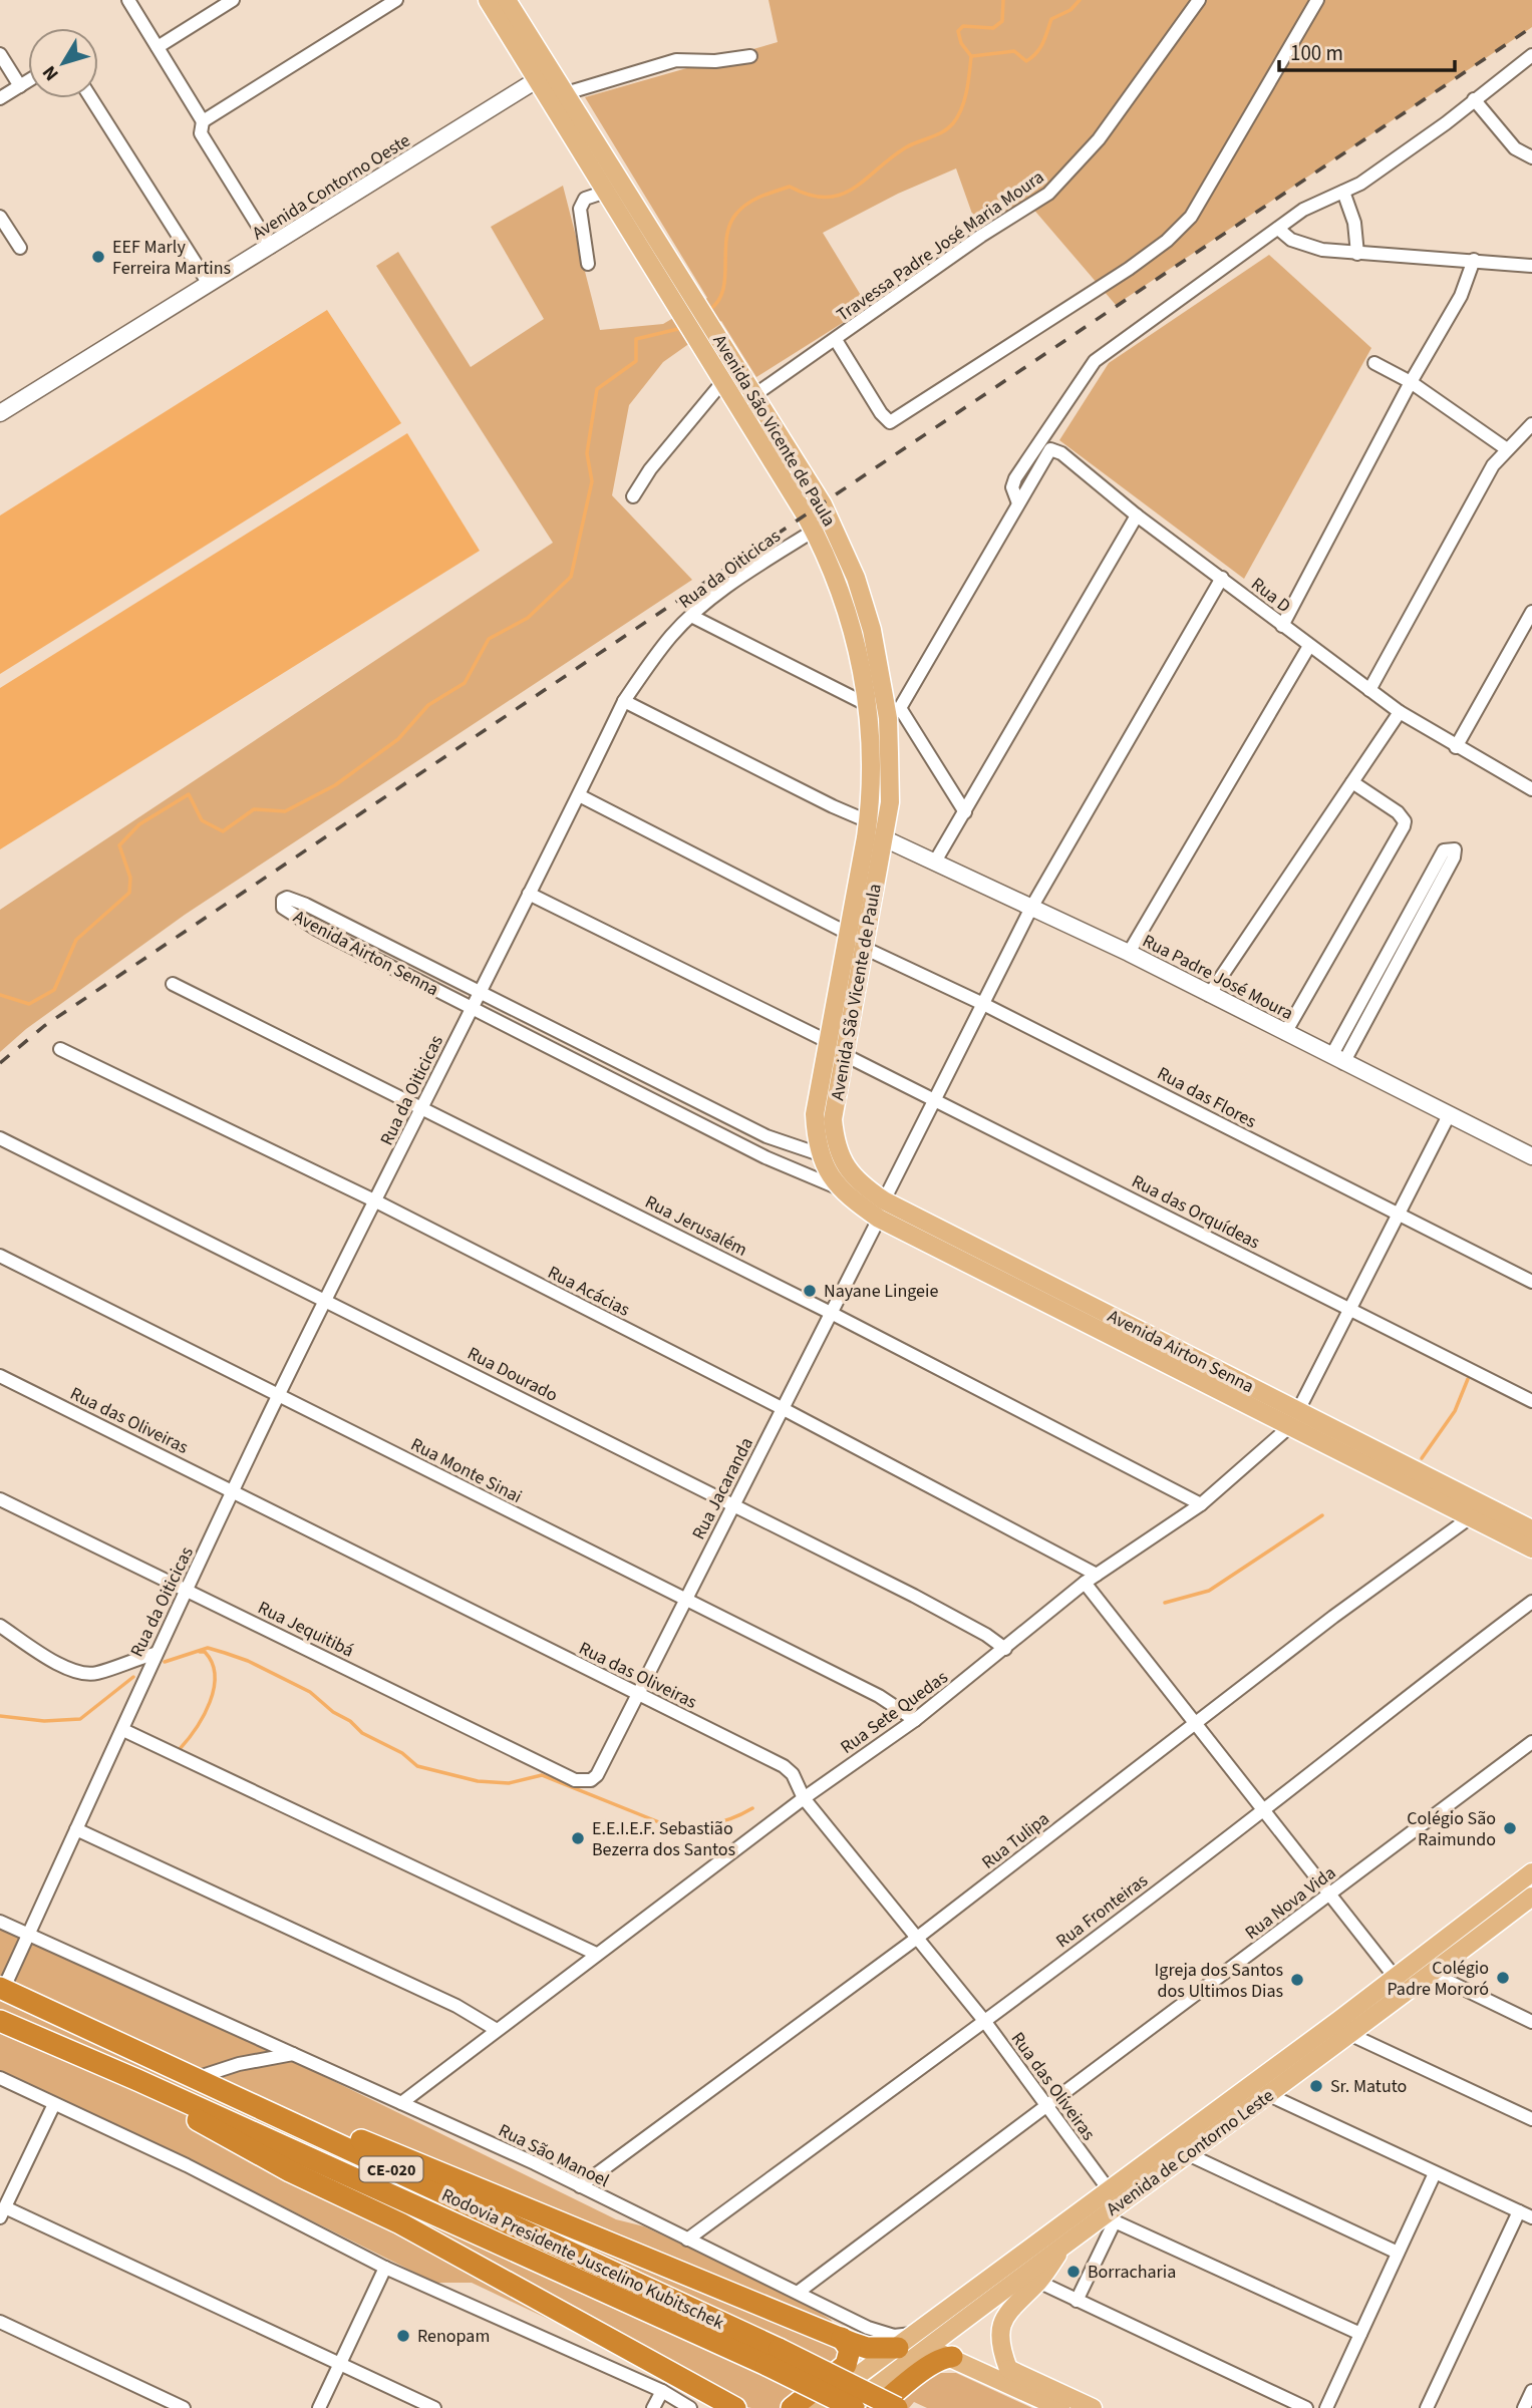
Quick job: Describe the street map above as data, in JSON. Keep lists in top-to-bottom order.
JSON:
{
  "streets": {
    "highway": ["CE-020", "Rodovia Presidente Juscelino Kubitschek"],
    "main road": ["Avenida São Vicente de Paula", "Avenida Airton Senna", "Avenida de Contorno Leste"],
    "street": [
      "Avenida Contorno Oeste",
      "Travessa Padre José Maria Moura",
      "Rua da Oiticicas",
      "Rua D",
      "Rua Padre José Moura",
      "Rua das Flores",
      "Rua das Orquídeas",
      "Rua Jerusalém",
      "Rua Acácias",
      "Rua Dourado",
      "Rua das Oliveiras",
      "Rua Monte Sinai",
      "Rua Jacaranda",
      "Rua Jequitibá",
      "Rua Sete Quedas",
      "Rua Tulipa",
      "Rua Nova Vida",
      "Rua Fronteiras",
      "Rua São Manoel"
    ]
  },
  "crossings": [
    ["Avenida Contorno Oeste", "Avenida São Vicente de Paula"],
    ["Travessa Padre José Maria Moura", "Avenida São Vicente de Paula"],
    ["Avenida São Vicente de Paula", "Rua da Oiticicas"],
    ["Avenida São Vicente de Paula", "Avenida Airton Senna"],
    ["Avenida São Vicente de Paula", "Rua Padre José Moura"],
    ["Avenida São Vicente de Paula", "Rua das Flores"],
    ["Avenida São Vicente de Paula", "Rua das Orquídeas"],
    ["Rua da Oiticicas", "Avenida Airton Senna"],
    ["Rua da Oiticicas", "Rua Jerusalém"],
    ["Rua da Oiticicas", "Rua Acácias"],
    ["Rua da Oiticicas", "Rua Dourado"],
    ["Rua da Oiticicas", "Rua das Oliveiras"],
    ["Rua da Oiticicas", "Rua Monte Sinai"],
    ["Rua da Oiticicas", "Rua Jequitibá"],
    ["Rua da Oiticicas", "Rua São Manoel"],
    ["Rua da Oiticicas", "Rodovia Presidente Juscelino Kubitschek"],
    ["Rua D", "Rua Jacaranda"],
    ["Avenida Airton Senna", "Rua Jacaranda"],
    ["Avenida Airton Senna", "Rua Sete Quedas"],
    ["Avenida Airton Senna", "Rua Tulipa"],
    ["Rua Padre José Moura", "Rua Jacaranda"],
    ["Rua Padre José Moura", "Rua Sete Quedas"],
    ["Rua das Flores", "Rua Jacaranda"],
    ["Rua das Flores", "Rua Sete Quedas"],
    ["Rua das Orquídeas", "Rua Jacaranda"],
    ["Rua das Orquídeas", "Rua Sete Quedas"],
    ["Rua Jerusalém", "Rua Jacaranda"],
    ["Rua Jerusalém", "Rua Sete Quedas"],
    ["Rua Acácias", "Rua Jacaranda"],
    ["Rua Acácias", "Rua Sete Quedas"],
    ["Rua Dourado", "Rua Jacaranda"],
    ["Rua Dourado", "Rua Sete Quedas"],
    ["Rua das Oliveiras", "Rua Jacaranda"],
    ["Rua das Oliveiras", "Rua Sete Quedas"],
    ["Rua das Oliveiras", "Rua Tulipa"],
    ["Rua das Oliveiras", "Rua Nova Vida"],
    ["Rua das Oliveiras", "Rua Fronteiras"],
    ["Rua das Oliveiras", "Avenida de Contorno Leste"],
    ["Rua Monte Sinai", "Rua Jacaranda"],
    ["Rua Monte Sinai", "Rua Sete Quedas"],
    ["Rua Jacaranda", "Rua Jequitibá"],
    ["Rua Sete Quedas", "Rua São Manoel"],
    ["Rua Tulipa", "Rua São Manoel"],
    ["Rua Nova Vida", "Rua São Manoel"],
    ["Rua Fronteiras", "Rua São Manoel"],
    ["Avenida de Contorno Leste", "Rua São Manoel"]
  ],
  "places": [
    "EEF Marly Ferreira Martins",
    "Nayane Lingeie",
    "Colégio São Raimundo",
    "E.E.I.E.F. Sebastião Bezerra dos Santos",
    "Colégio Padre Mororó",
    "Igreja dos Santos dos Ultimos Dias",
    "Sr. Matuto",
    "Borracharia",
    "Renopam"
  ],
  "scale_bar": "100 m",
  "north": "bottom left"
}
